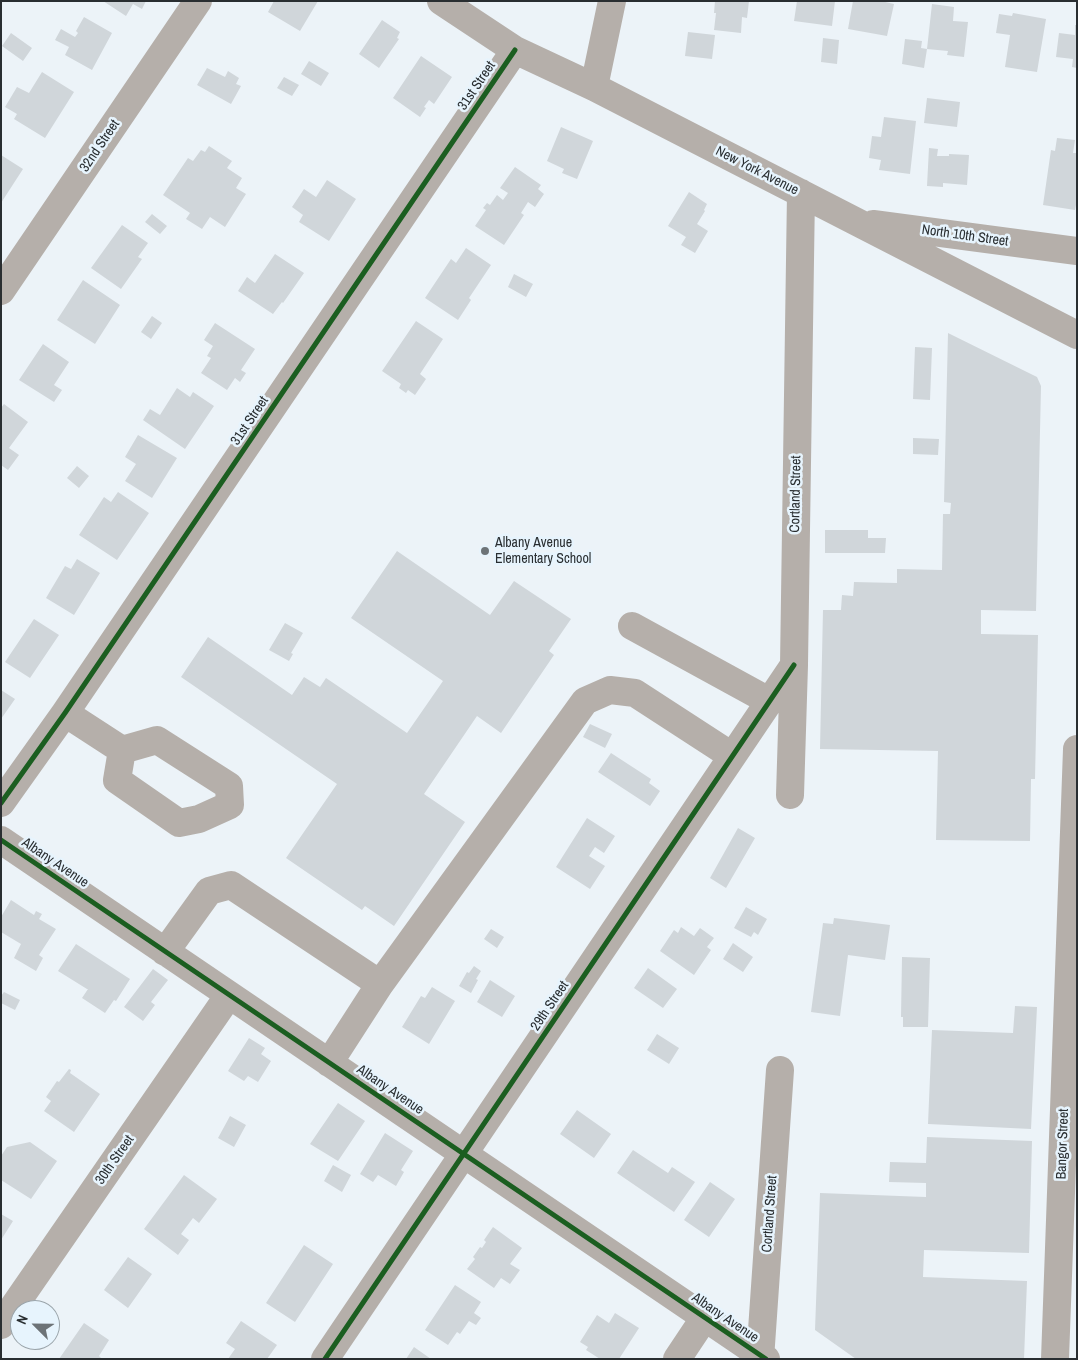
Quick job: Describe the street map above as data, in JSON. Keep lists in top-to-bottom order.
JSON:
{
  "streets": {
    "street": [
      "31st Street",
      "32nd Street",
      "New York Avenue",
      "North 10th Street",
      "Cortland Street",
      "Albany Avenue",
      "29th Street",
      "Bangor Street",
      "30th Street"
    ]
  },
  "crossings": [
    ["31st Street", "New York Avenue"],
    ["New York Avenue", "North 10th Street"],
    ["New York Avenue", "Cortland Street"],
    ["Cortland Street", "Albany Avenue"],
    ["Cortland Street", "29th Street"],
    ["Albany Avenue", "29th Street"],
    ["Albany Avenue", "30th Street"]
  ],
  "places": ["Albany Avenue Elementary School"],
  "north": "top left"
}
